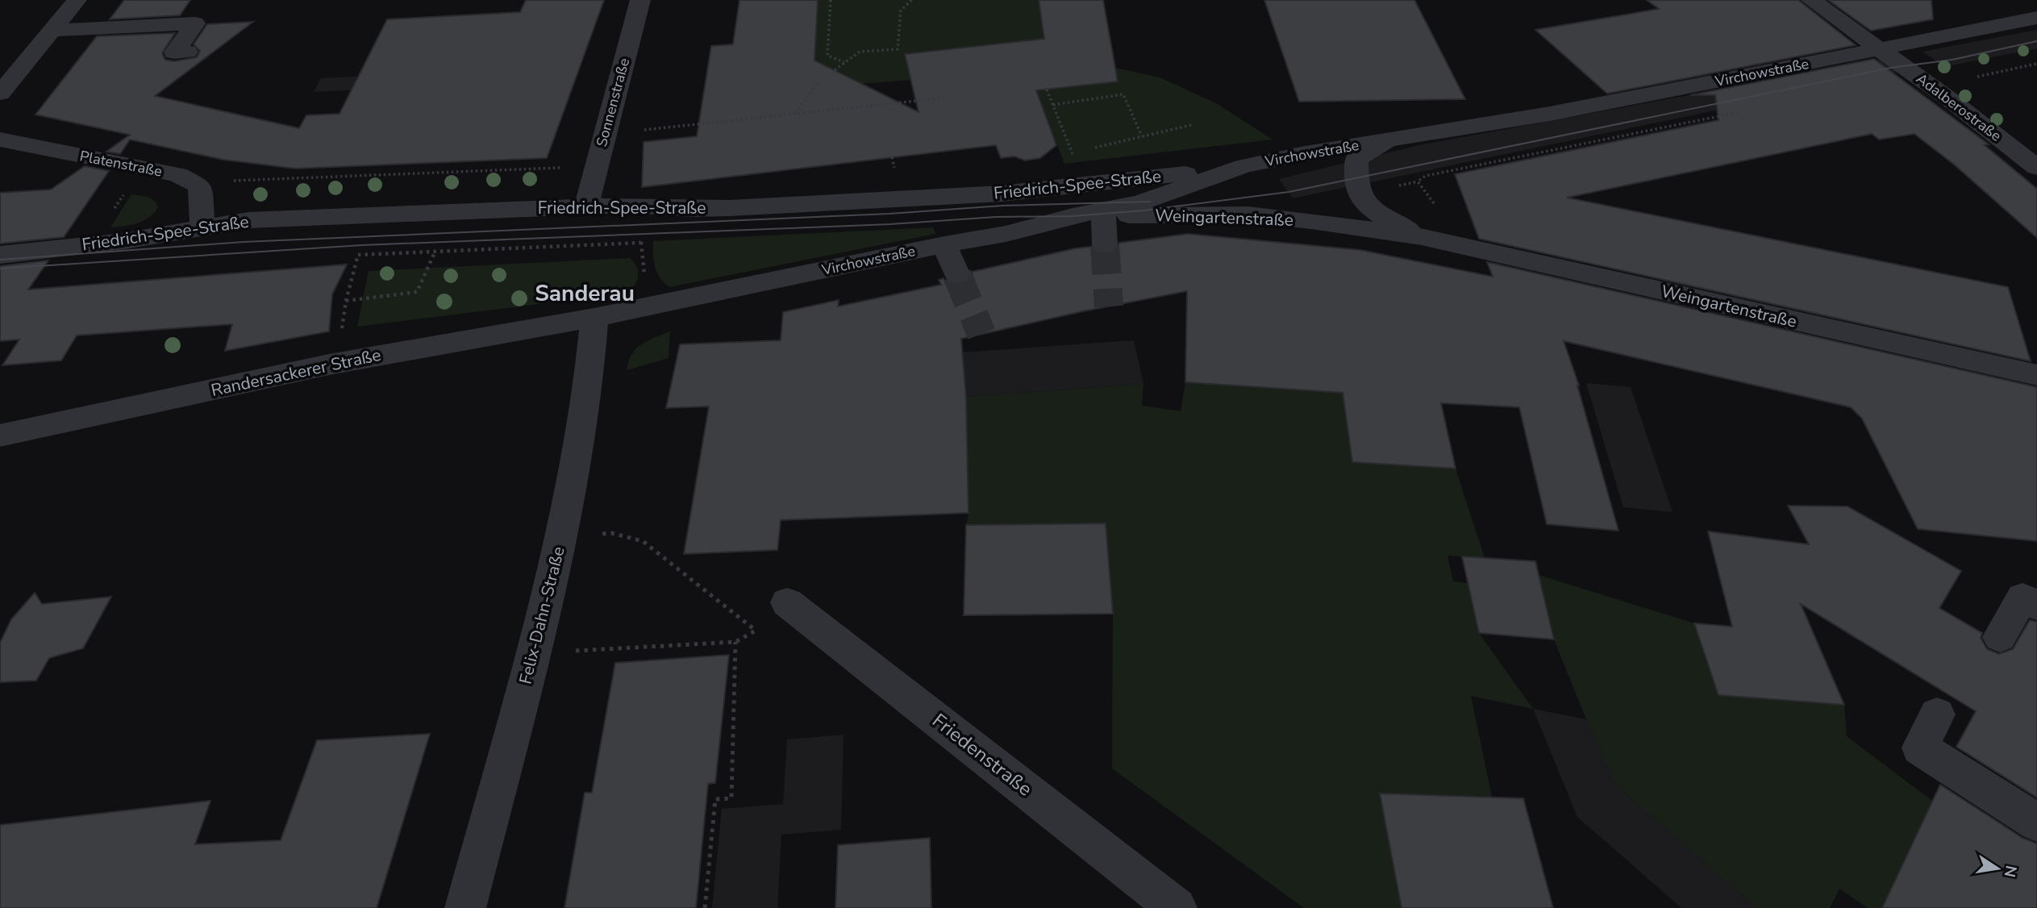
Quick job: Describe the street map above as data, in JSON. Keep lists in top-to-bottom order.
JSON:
{
  "streets": {
    "street": [
      "Virchowstraße",
      "Sonnenstraße",
      "Adalberostraße",
      "Platenstraße",
      "Friedrich-Spee-Straße",
      "Weingartenstraße",
      "Randersackerer Straße",
      "Felix-Dahn-Straße",
      "Friedenstraße"
    ]
  },
  "crossings": [
    ["Virchowstraße", "Adalberostraße"],
    ["Virchowstraße", "Friedrich-Spee-Straße"],
    ["Virchowstraße", "Weingartenstraße"],
    ["Virchowstraße", "Randersackerer Straße"],
    ["Virchowstraße", "Felix-Dahn-Straße"],
    ["Sonnenstraße", "Friedrich-Spee-Straße"],
    ["Randersackerer Straße", "Felix-Dahn-Straße"]
  ],
  "districts": ["Sanderau"],
  "north": "right"
}
